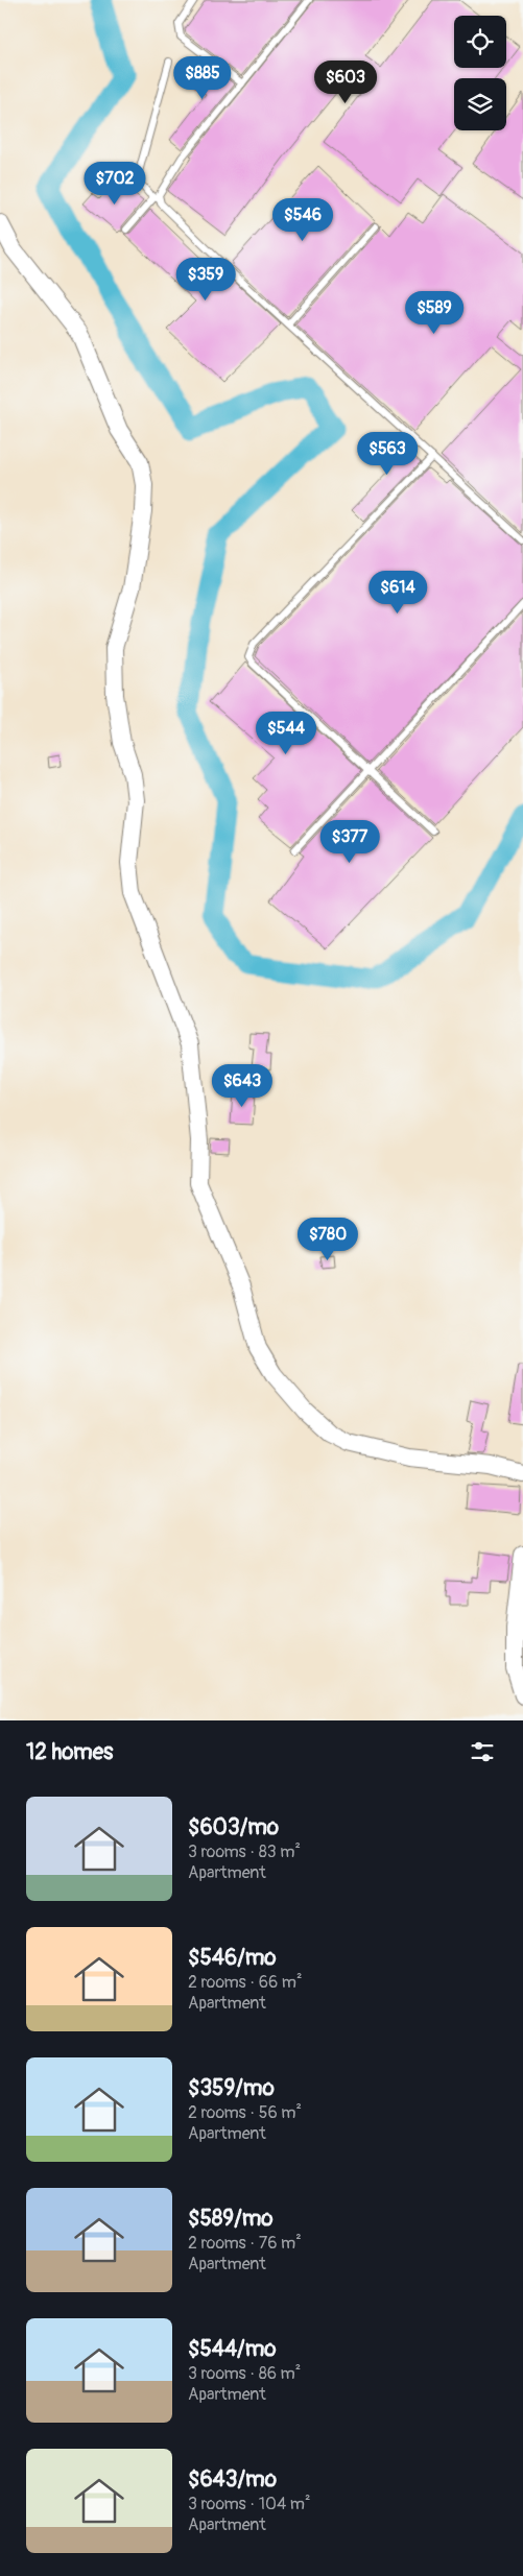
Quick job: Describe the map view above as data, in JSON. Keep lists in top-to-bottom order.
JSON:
{
  "page": {
    "price": [
      "$885",
      "$603",
      "$702",
      "$546",
      "$359",
      "$589",
      "$563",
      "$614",
      "$544",
      "$377",
      "$643",
      "$780"
    ],
    "heading": "12 homes",
    "list": [
      {
        "name": "$603/mo",
        "note": "3 rooms · 83 m² · Apartment"
      },
      {
        "name": "$546/mo",
        "note": "2 rooms · 66 m² · Apartment"
      },
      {
        "name": "$359/mo",
        "note": "2 rooms · 56 m² · Apartment"
      },
      {
        "name": "$589/mo",
        "note": "2 rooms · 76 m² · Apartment"
      },
      {
        "name": "$544/mo",
        "note": "3 rooms · 86 m² · Apartment"
      },
      {
        "name": "$643/mo",
        "note": "3 rooms · 104 m² · Apartment"
      }
    ]
  }
}
